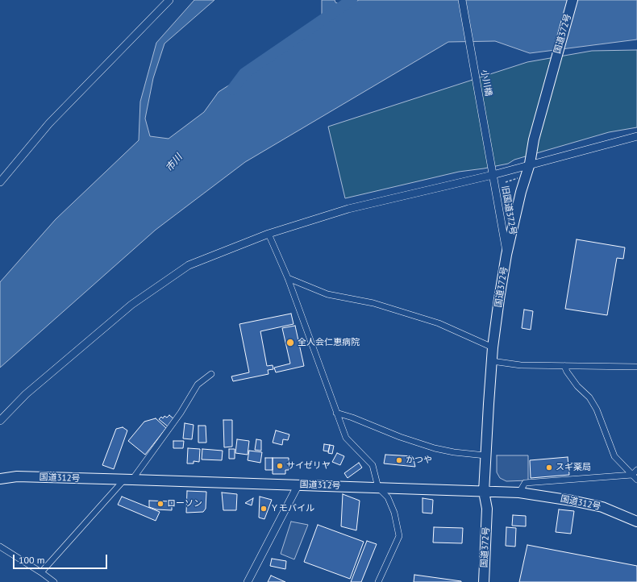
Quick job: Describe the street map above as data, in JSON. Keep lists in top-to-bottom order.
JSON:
{
  "streets": {
    "highway": ["国道372号", "国道312号"],
    "street": ["小川橋", "旧国道372号"]
  },
  "crossings": [
    ["国道372号", "旧国道372号"],
    ["国道372号", "国道312号"],
    ["小川橋", "旧国道372号"]
  ],
  "water": ["市川"],
  "places": [
    "全人会仁恵病院",
    "かつや",
    "サイゼリヤ",
    "スギ薬局",
    "ローソン",
    "Ｙモバイル"
  ],
  "scale_bar": "100 m"
}
